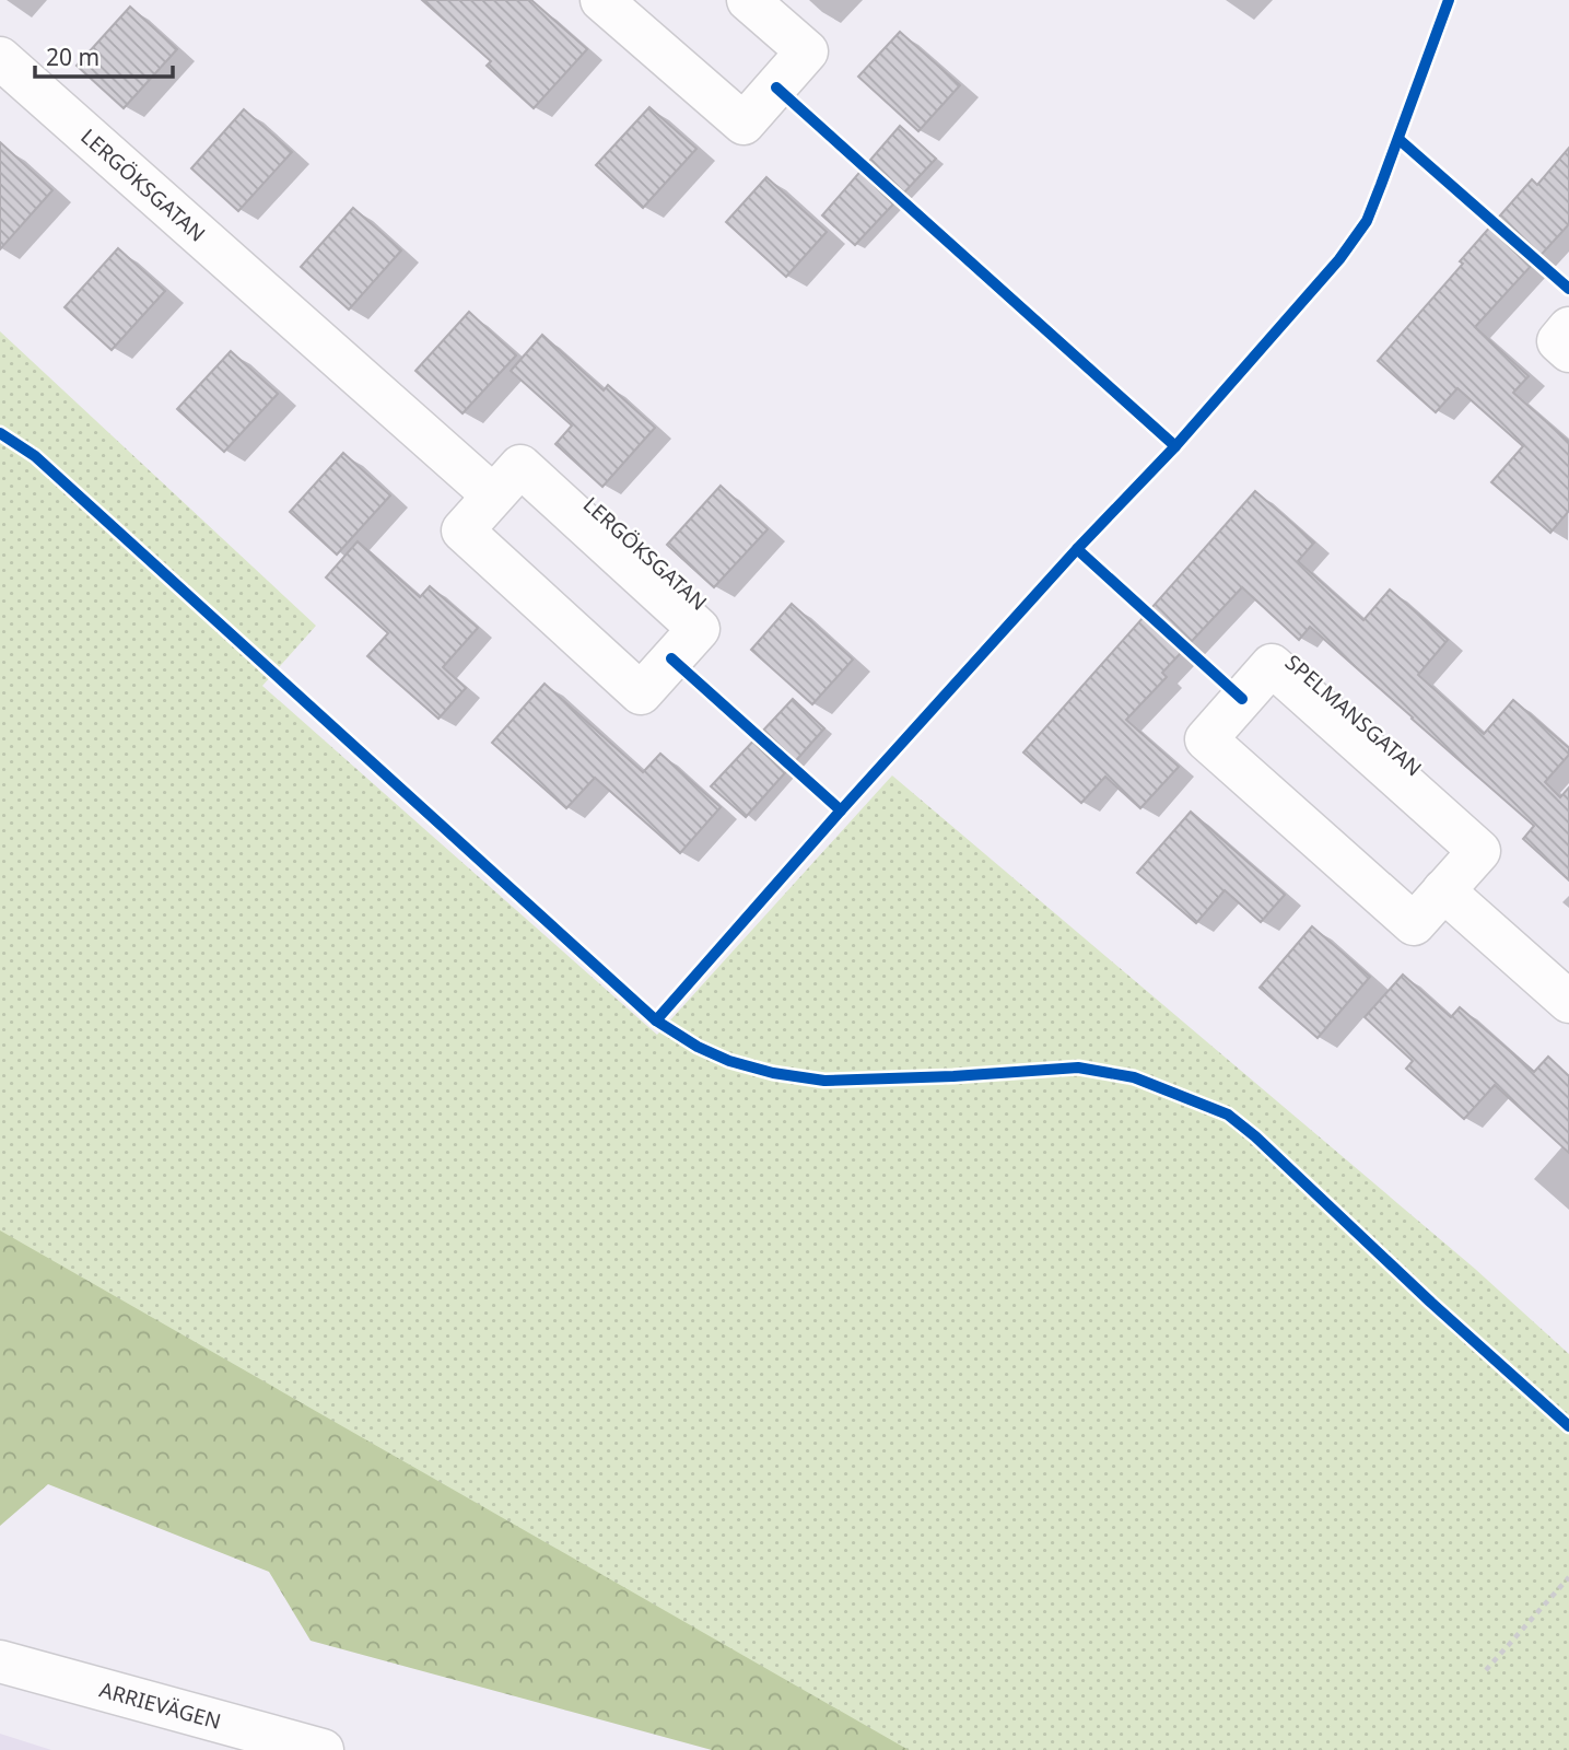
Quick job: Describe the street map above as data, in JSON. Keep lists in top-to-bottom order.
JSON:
{
  "streets": {
    "street": ["LERGÖKSGATAN", "SPELMANSGATAN", "ARRIEVÄGEN"]
  },
  "scale_bar": "20 m"
}
